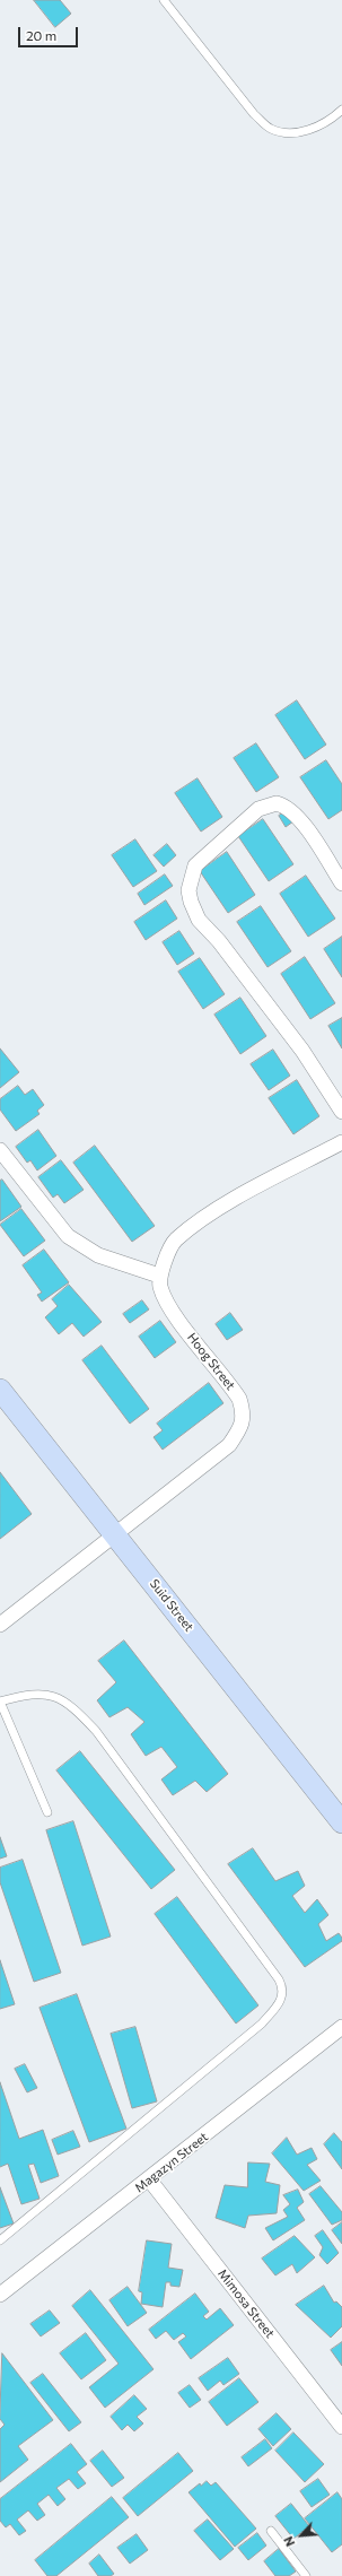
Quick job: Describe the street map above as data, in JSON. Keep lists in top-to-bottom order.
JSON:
{
  "streets": {
    "street": [
      "Hoog Street",
      "Suid Street",
      "Magazyn Street",
      "Mimosa Street"
    ]
  },
  "crossings": [
    ["Hoog Street", "Suid Street"],
    ["Magazyn Street", "Mimosa Street"]
  ],
  "scale_bar": "20 m",
  "north": "bottom left"
}
